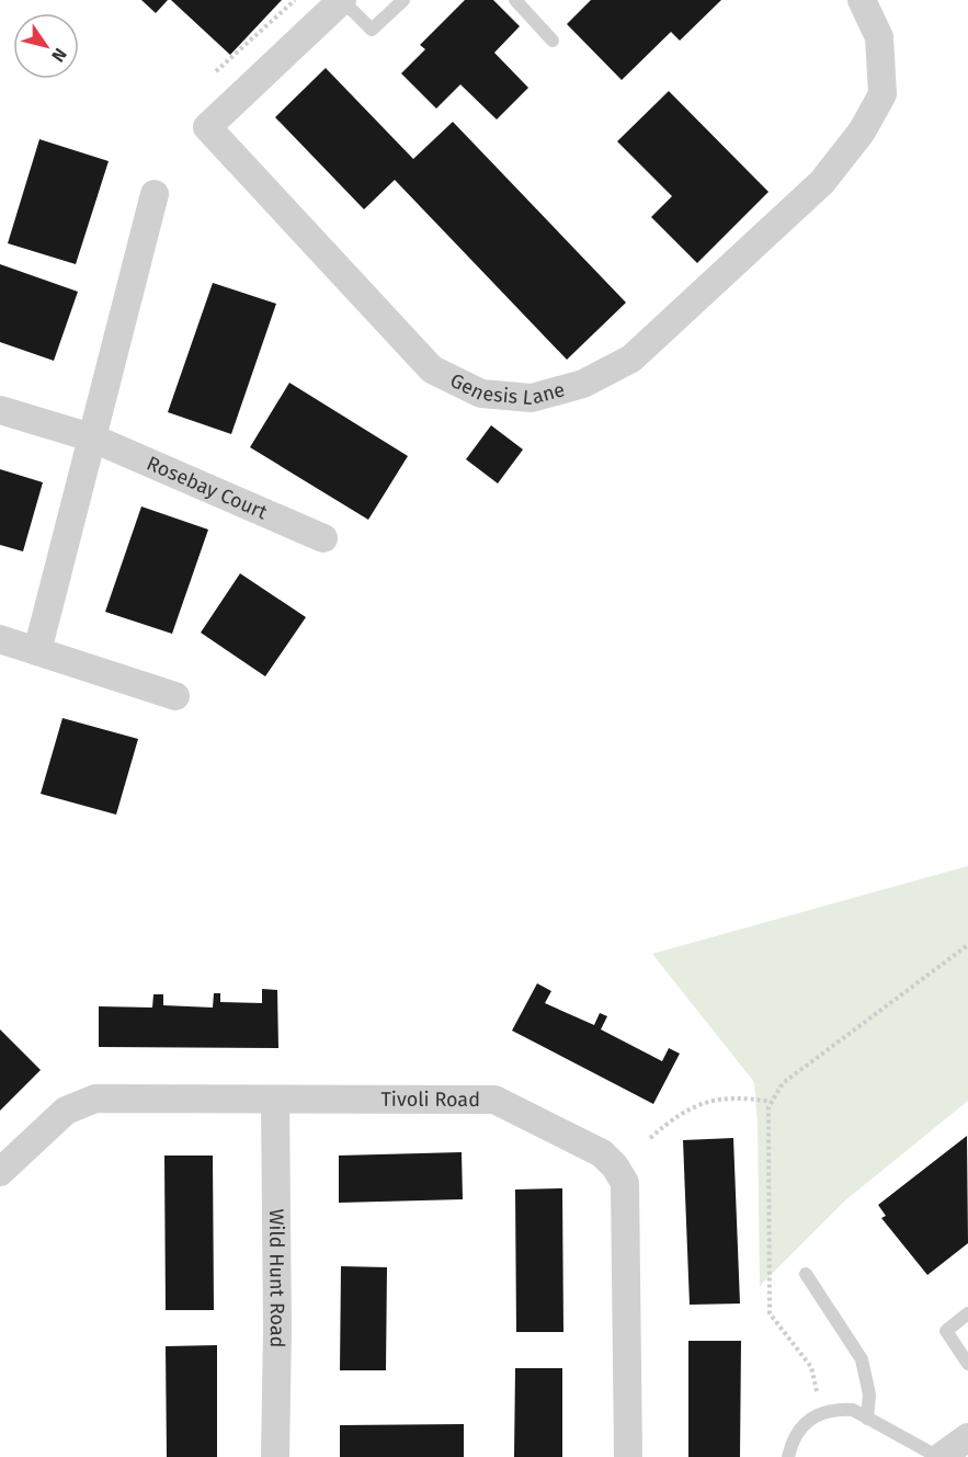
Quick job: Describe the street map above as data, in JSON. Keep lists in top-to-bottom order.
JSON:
{
  "streets": {
    "street": [
      "Genesis Lane",
      "Rosebay Court",
      "Tivoli Road",
      "Wild Hunt Road"
    ]
  },
  "crossings": [
    ["Tivoli Road", "Wild Hunt Road"]
  ],
  "north": "bottom right"
}
